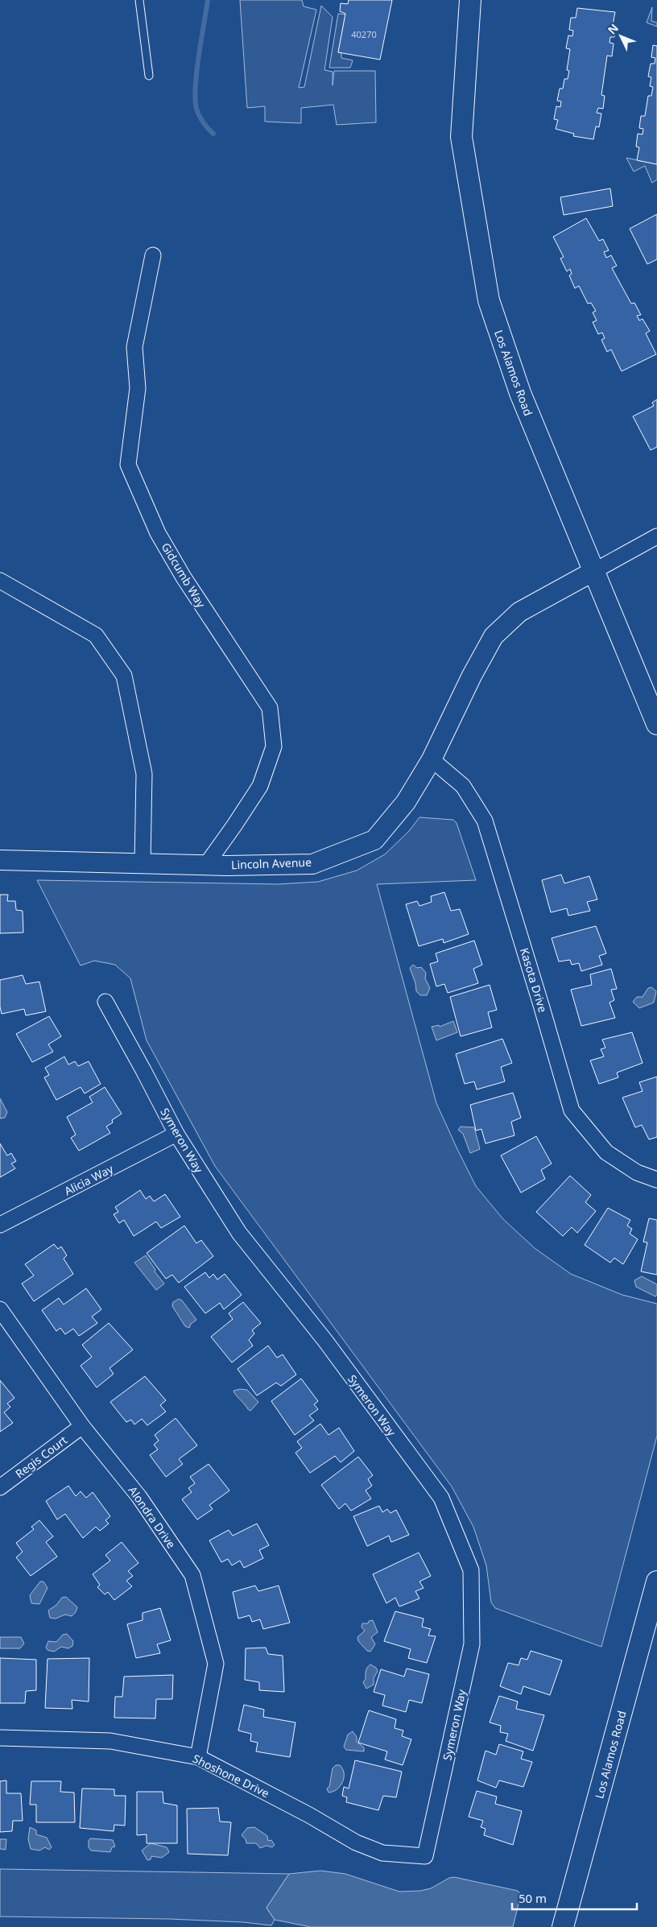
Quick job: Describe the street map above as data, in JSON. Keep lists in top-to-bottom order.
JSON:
{
  "streets": {
    "main road": ["Los Alamos Road"],
    "street": [
      "Gidcumb Way",
      "Lincoln Avenue",
      "Kasota Drive",
      "Symeron Way",
      "Alicia Way",
      "Regis Court",
      "Alondra Drive",
      "Shoshone Drive"
    ]
  },
  "crossings": [
    ["Los Alamos Road", "Lincoln Avenue"],
    ["Gidcumb Way", "Lincoln Avenue"],
    ["Lincoln Avenue", "Kasota Drive"],
    ["Symeron Way", "Alicia Way"],
    ["Symeron Way", "Shoshone Drive"],
    ["Regis Court", "Alondra Drive"],
    ["Alondra Drive", "Shoshone Drive"]
  ],
  "house_numbers": ["40270"],
  "scale_bar": "50 m",
  "north": "top left"
}
